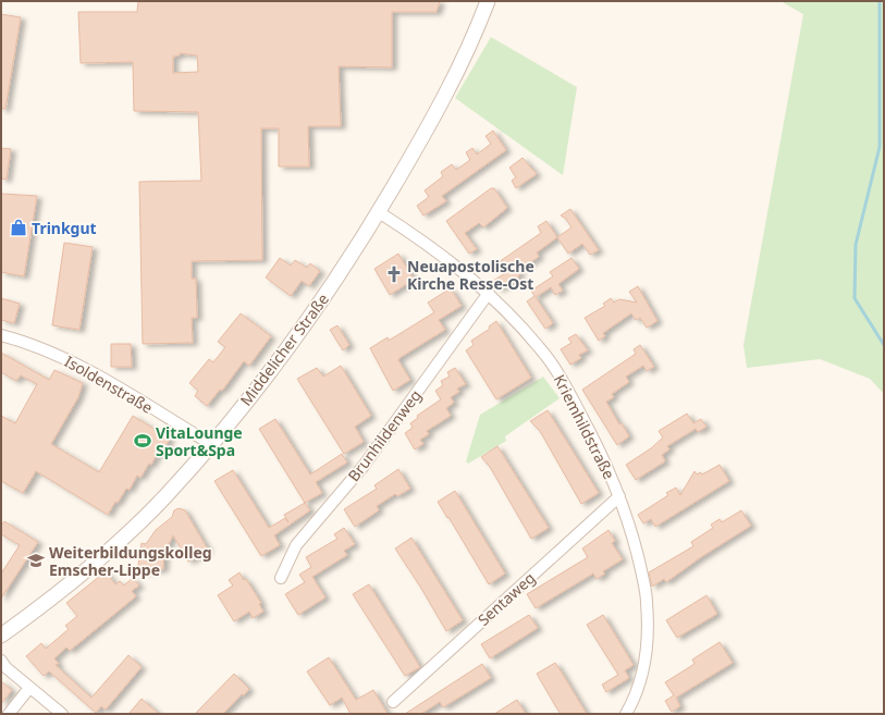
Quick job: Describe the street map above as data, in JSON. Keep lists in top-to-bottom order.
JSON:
{
  "streets": {
    "street": [
      "Middelicher Straße",
      "Isoldenstraße",
      "Kriemhildstraße",
      "Brunhildenweg",
      "Sentaweg"
    ]
  },
  "crossings": [
    ["Middelicher Straße", "Isoldenstraße"],
    ["Middelicher Straße", "Kriemhildstraße"],
    ["Kriemhildstraße", "Brunhildenweg"],
    ["Kriemhildstraße", "Sentaweg"]
  ],
  "places": {
    "shop": ["Trinkgut"],
    "church": ["Neuapostolische Kirche Resse-Ost"],
    "sports": ["VitaLounge Sport&Spa"],
    "school or university": ["Weiterbildungskolleg Emscher-Lippe"]
  }
}
